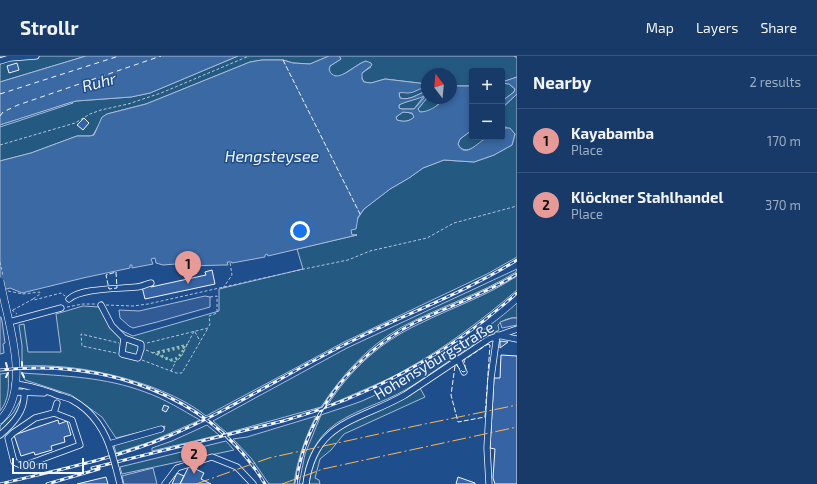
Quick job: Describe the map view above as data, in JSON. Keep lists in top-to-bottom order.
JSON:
{
  "streets": {
    "street": ["Hohensyburgstraße"]
  },
  "water": ["Ruhr", "Hengsteysee"],
  "scale_bar": "100 m",
  "north": "top",
  "page": {
    "header": "Strollr",
    "nav": ["Map", "Layers", "Share"],
    "heading": ["Nearby", "2 results"],
    "map_buttons": ["+", "−"],
    "list": [
      {
        "mark": "1",
        "name": "Kayabamba",
        "note": "Place",
        "value": "170 m"
      },
      {
        "mark": "2",
        "name": "Klöckner Stahlhandel",
        "note": "Place",
        "value": "370 m"
      }
    ],
    "pins": ["1", "2"],
    "scale": "100 m"
  }
}
